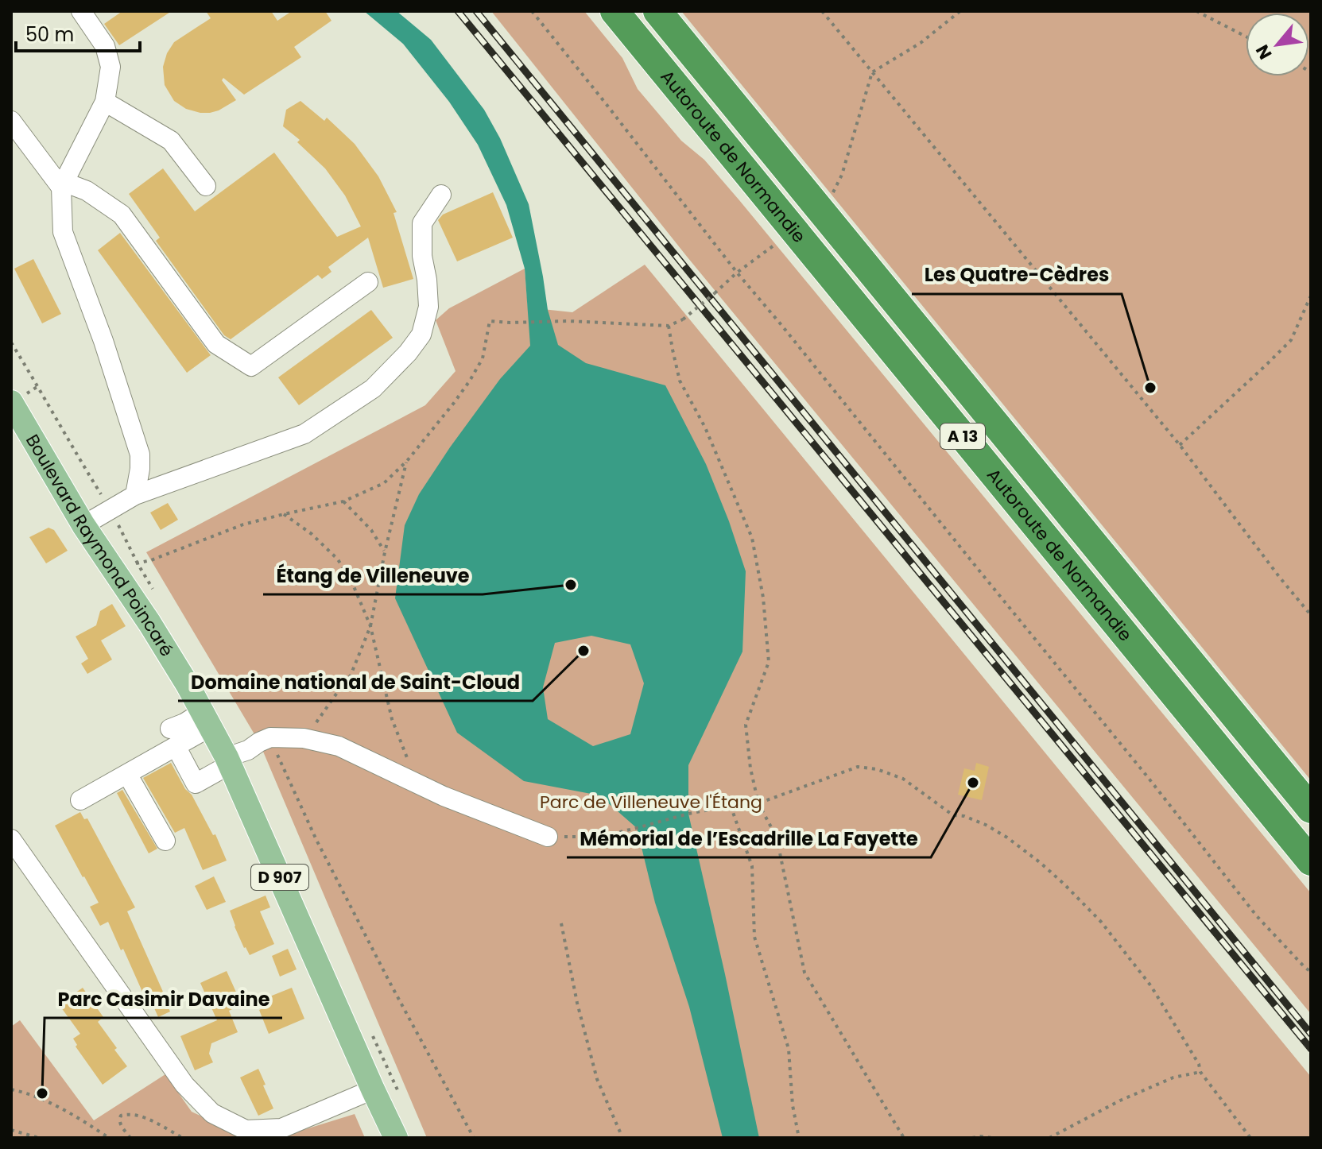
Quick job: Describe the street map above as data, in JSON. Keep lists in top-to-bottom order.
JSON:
{
  "streets": {
    "highway": ["Autoroute de Normandie", "A 13"],
    "main road": ["Boulevard Raymond Poincaré", "D 907"]
  },
  "parks": ["Parc de Villeneuve l'Étang"],
  "places": [
    "Les Quatre-Cèdres",
    "Étang de Villeneuve",
    "Domaine national de Saint-Cloud",
    "Mémorial de l’Escadrille La Fayette",
    "Parc Casimir Davaine"
  ],
  "scale_bar": "50 m",
  "north": "bottom left"
}
